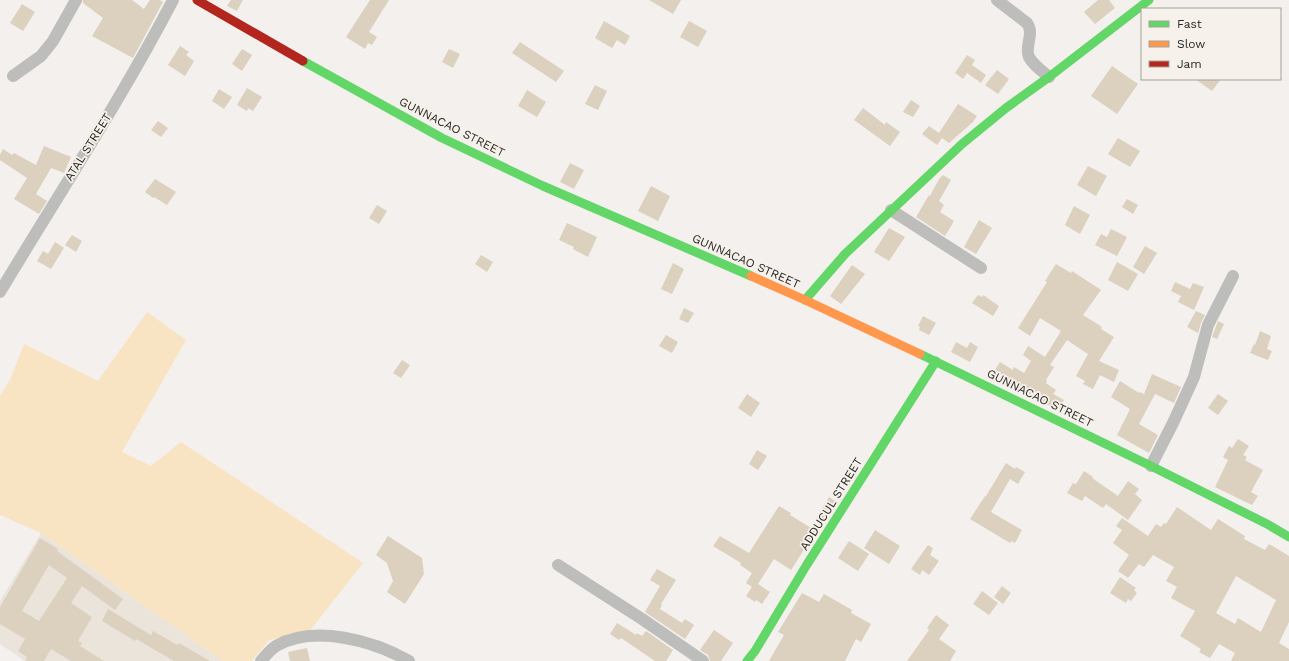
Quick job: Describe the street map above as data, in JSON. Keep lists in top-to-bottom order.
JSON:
{
  "streets": {
    "street": ["GUNNACAO STREET", "ATAL STREET", "ADDUCUL STREET"]
  },
  "crossings": [
    ["GUNNACAO STREET", "ADDUCUL STREET"]
  ],
  "legend": ["Fast", "Slow", "Jam"]
}
